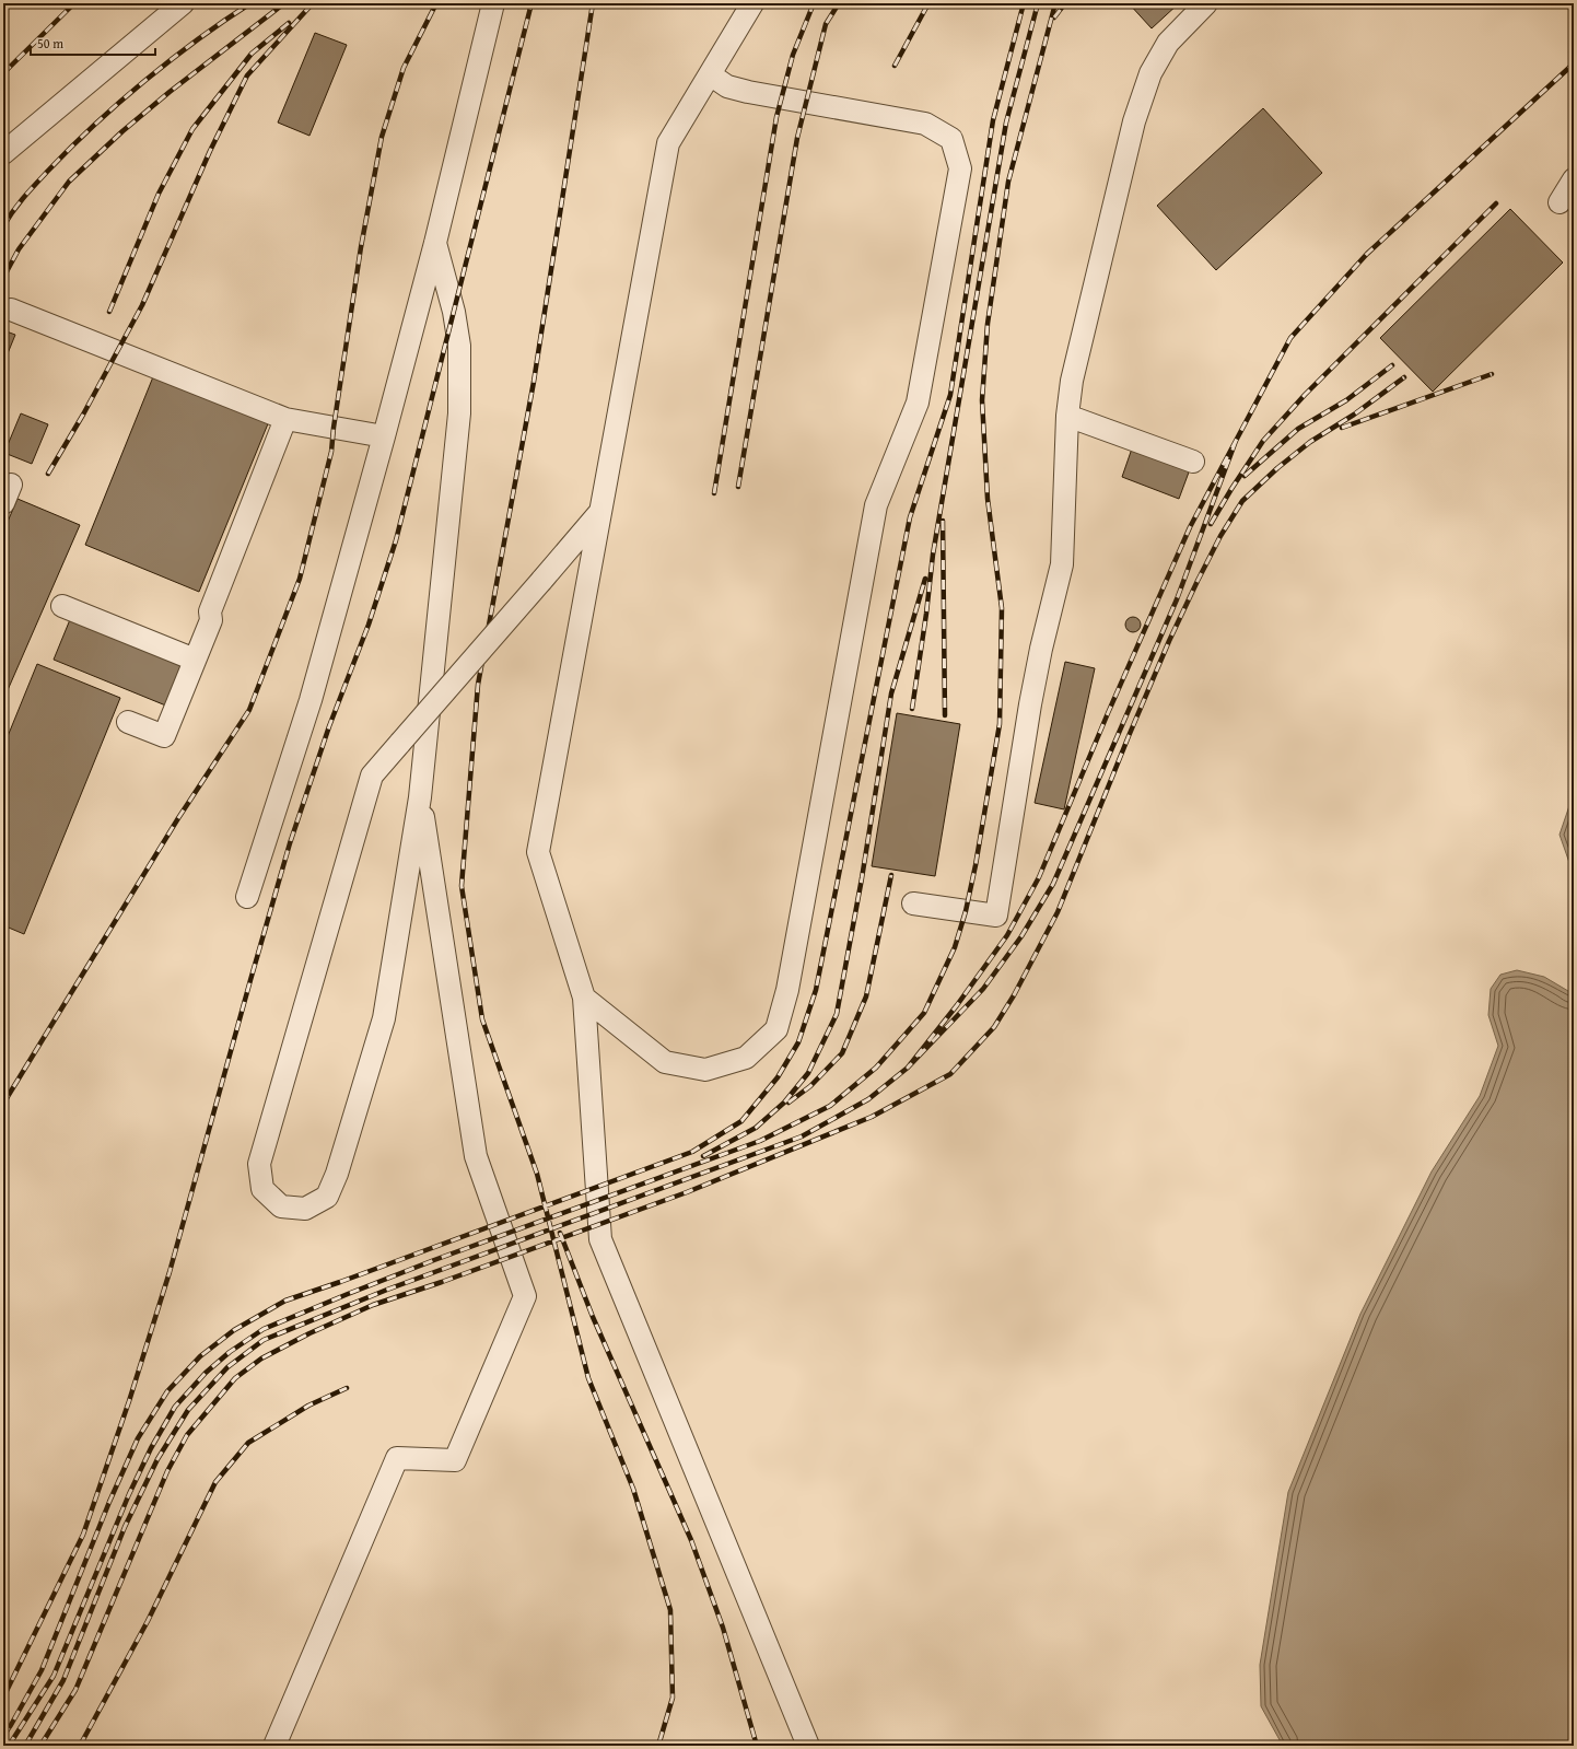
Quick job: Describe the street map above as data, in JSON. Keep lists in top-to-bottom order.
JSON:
{
  "scale_bar": "50 m"
}
